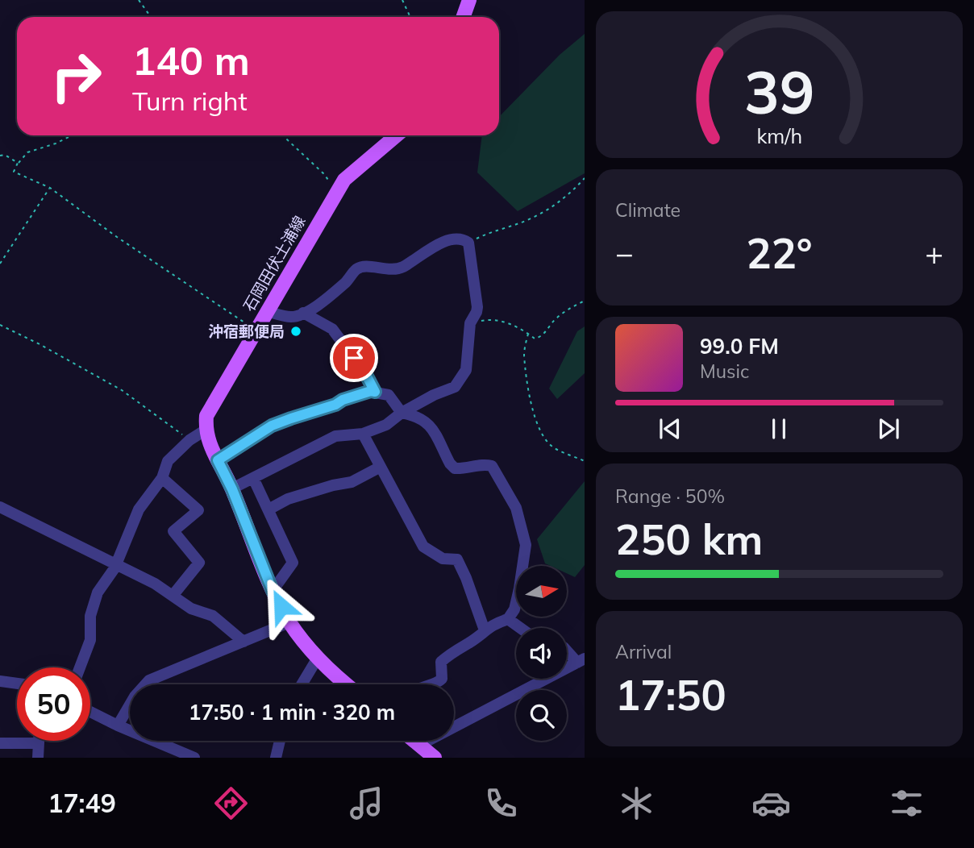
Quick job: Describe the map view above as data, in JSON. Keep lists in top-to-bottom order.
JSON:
{
  "streets": {
    "main road": ["石岡田伏土浦線"]
  },
  "places": ["沖宿郵便局"],
  "north": "right",
  "page": {
    "turn": ["140 m", "Turn right"],
    "tile": [
      "Climate",
      ["Range · 50%", "250 km"],
      ["Arrival", "17:50"]
    ],
    "heat": ["−", "22°", "+"],
    "song": ["99.0 FM", "Music"],
    "limit": "50",
    "trip": "17:50 · 1 min · 320 m",
    "tabs": "17:49",
    "gauge": ["39", "km/h"]
  }
}
